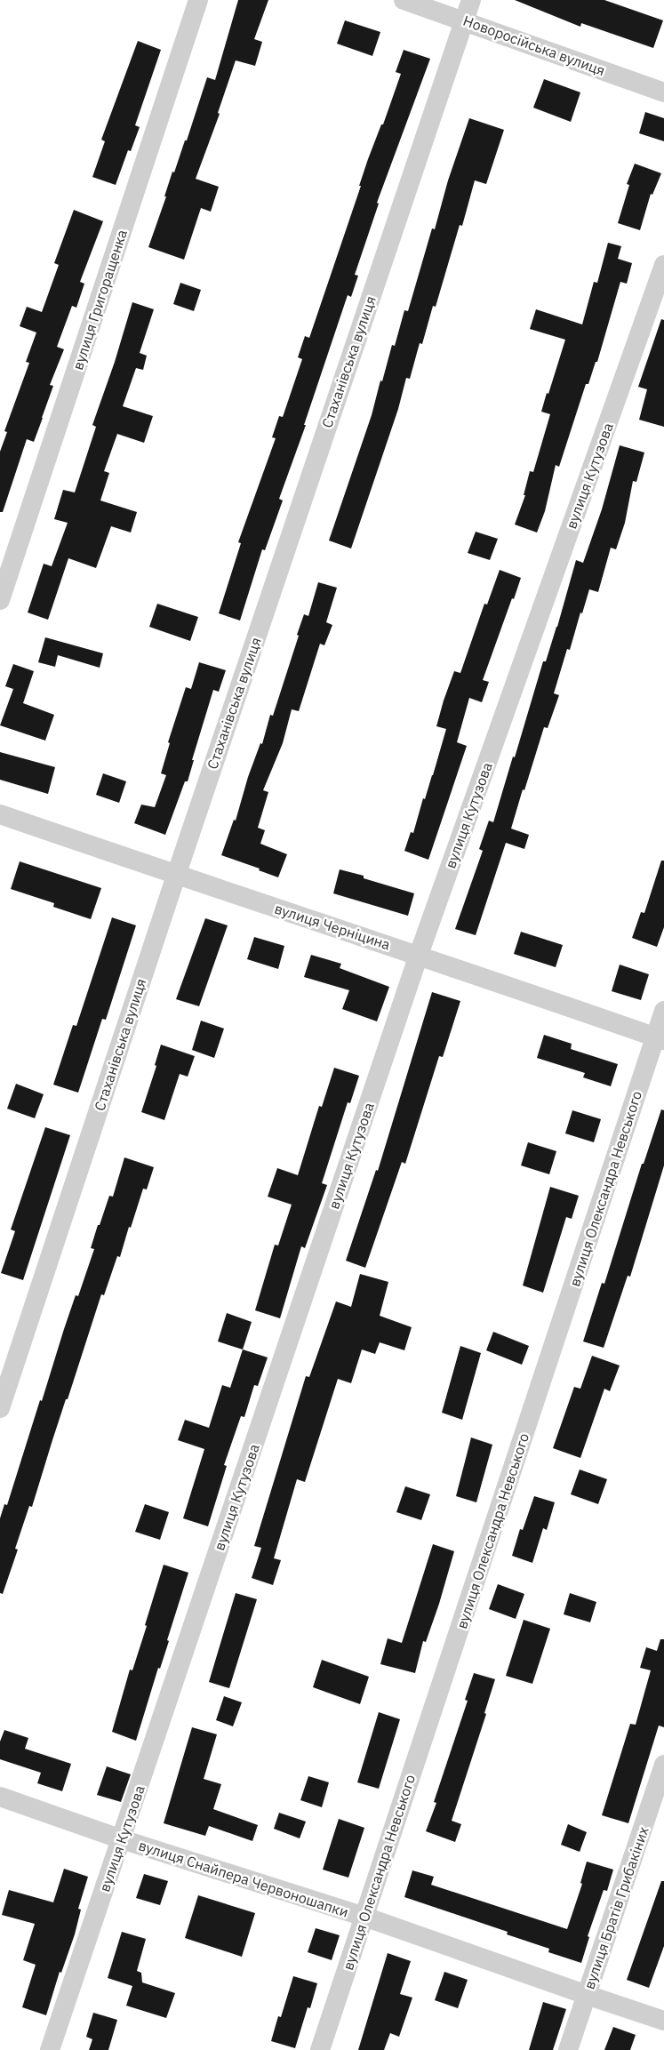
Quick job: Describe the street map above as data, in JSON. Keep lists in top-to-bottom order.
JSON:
{
  "streets": {
    "street": [
      "Новоросійська вулиця",
      "вулиця Григоращенка",
      "Стаханівська вулиця",
      "вулиця Кутузова",
      "вулиця Черніцина",
      "вулиця Олександра Невського",
      "вулиця Снайпера Червоношапки",
      "вулиця Братів Грибакіних"
    ]
  },
  "crossings": [
    ["Новоросійська вулиця", "Стаханівська вулиця"],
    ["Стаханівська вулиця", "вулиця Черніцина"],
    ["вулиця Кутузова", "вулиця Черніцина"],
    ["вулиця Кутузова", "вулиця Снайпера Червоношапки"],
    ["вулиця Черніцина", "вулиця Олександра Невського"],
    ["вулиця Олександра Невського", "вулиця Снайпера Червоношапки"],
    ["вулиця Снайпера Червоношапки", "вулиця Братів Грибакіних"]
  ]
}
